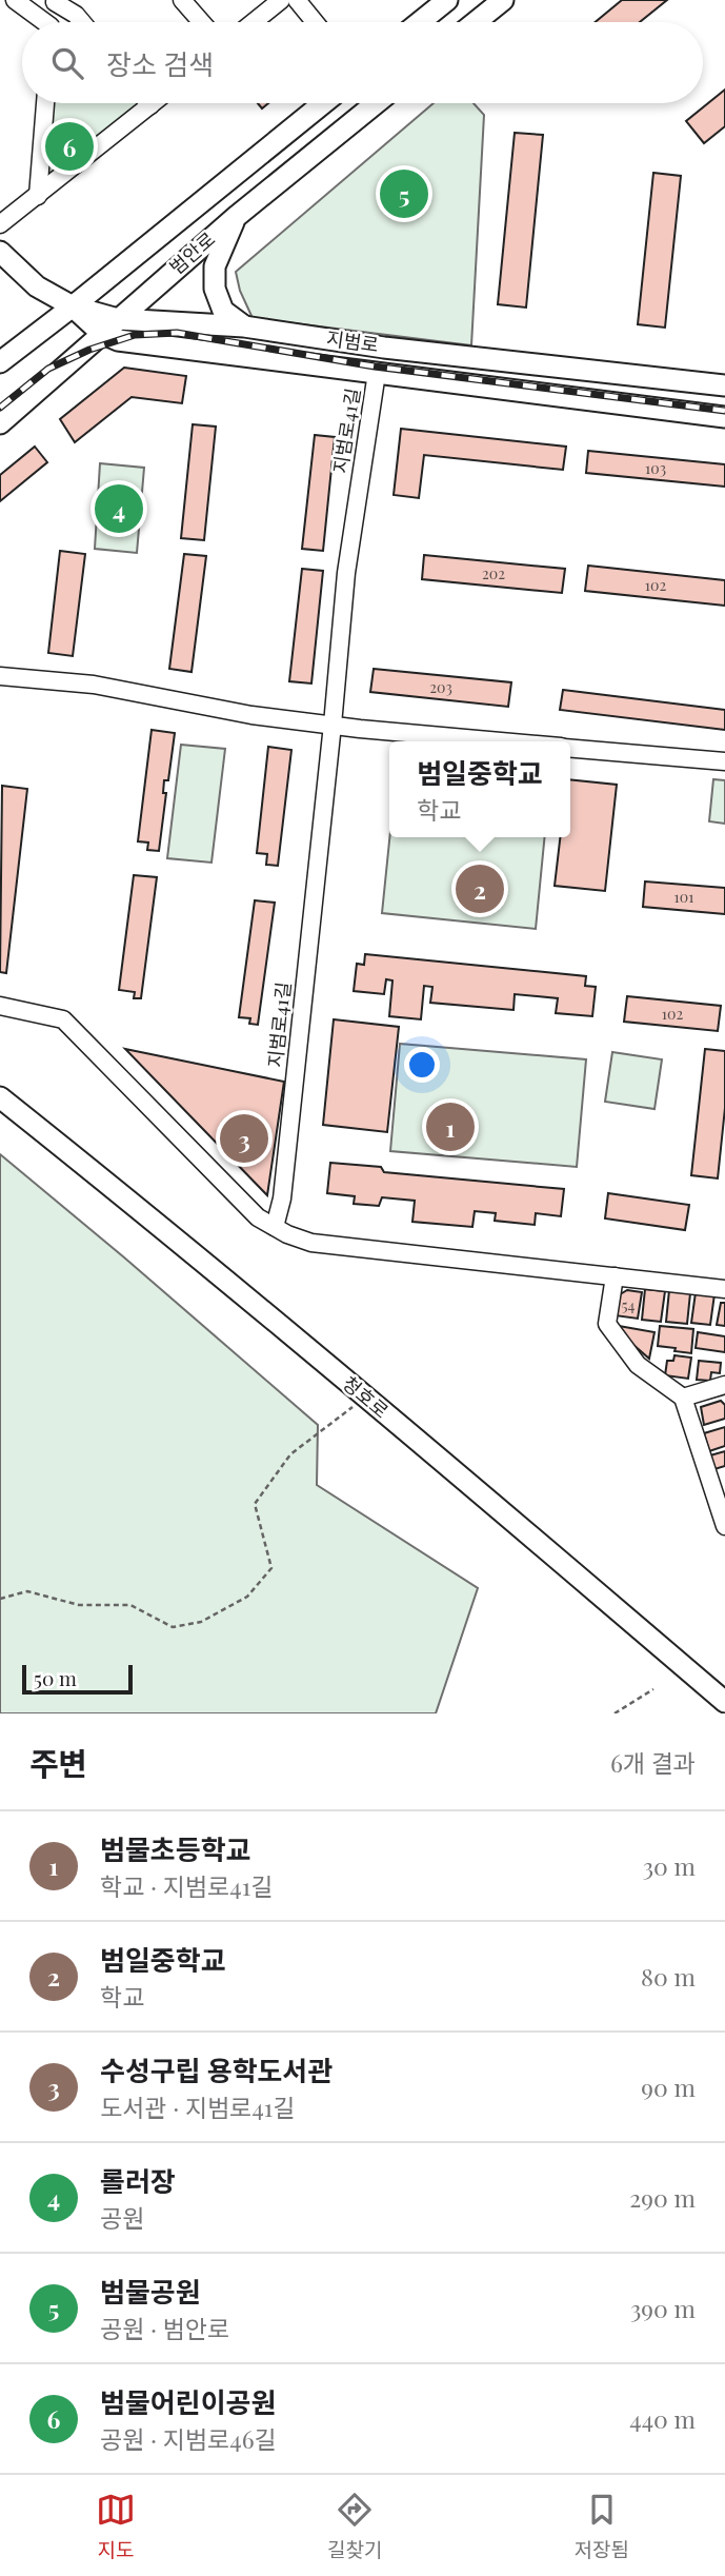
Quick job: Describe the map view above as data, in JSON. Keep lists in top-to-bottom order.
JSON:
{
  "streets": {
    "main road": ["범안로", "지범로", "청호로"],
    "street": ["지범로41길"]
  },
  "crossings": [
    ["범안로", "지범로"]
  ],
  "house_numbers": [
    "103",
    "202",
    "102",
    "203",
    "101",
    "102",
    "54"
  ],
  "scale_bar": "50 m",
  "page": {
    "search": "장소 검색",
    "pins": [
      "6",
      "5",
      "4",
      "2",
      "1",
      "3"
    ],
    "popup": ["범일중학교", "학교"],
    "scale": "50 m",
    "heading": ["주변", "6개 결과"],
    "list": [
      {
        "mark": "1",
        "name": "범물초등학교",
        "note": "학교 · 지범로41길",
        "value": "30 m"
      },
      {
        "mark": "2",
        "name": "범일중학교",
        "note": "학교",
        "value": "80 m"
      },
      {
        "mark": "3",
        "name": "수성구립 용학도서관",
        "note": "도서관 · 지범로41길",
        "value": "90 m"
      },
      {
        "mark": "4",
        "name": "롤러장",
        "note": "공원",
        "value": "290 m"
      },
      {
        "mark": "5",
        "name": "범물공원",
        "note": "공원 · 범안로",
        "value": "390 m"
      },
      {
        "mark": "6",
        "name": "범물어린이공원",
        "note": "공원 · 지범로46길",
        "value": "440 m"
      }
    ],
    "nav": ["지도", "길찾기", "저장됨"]
  }
}
